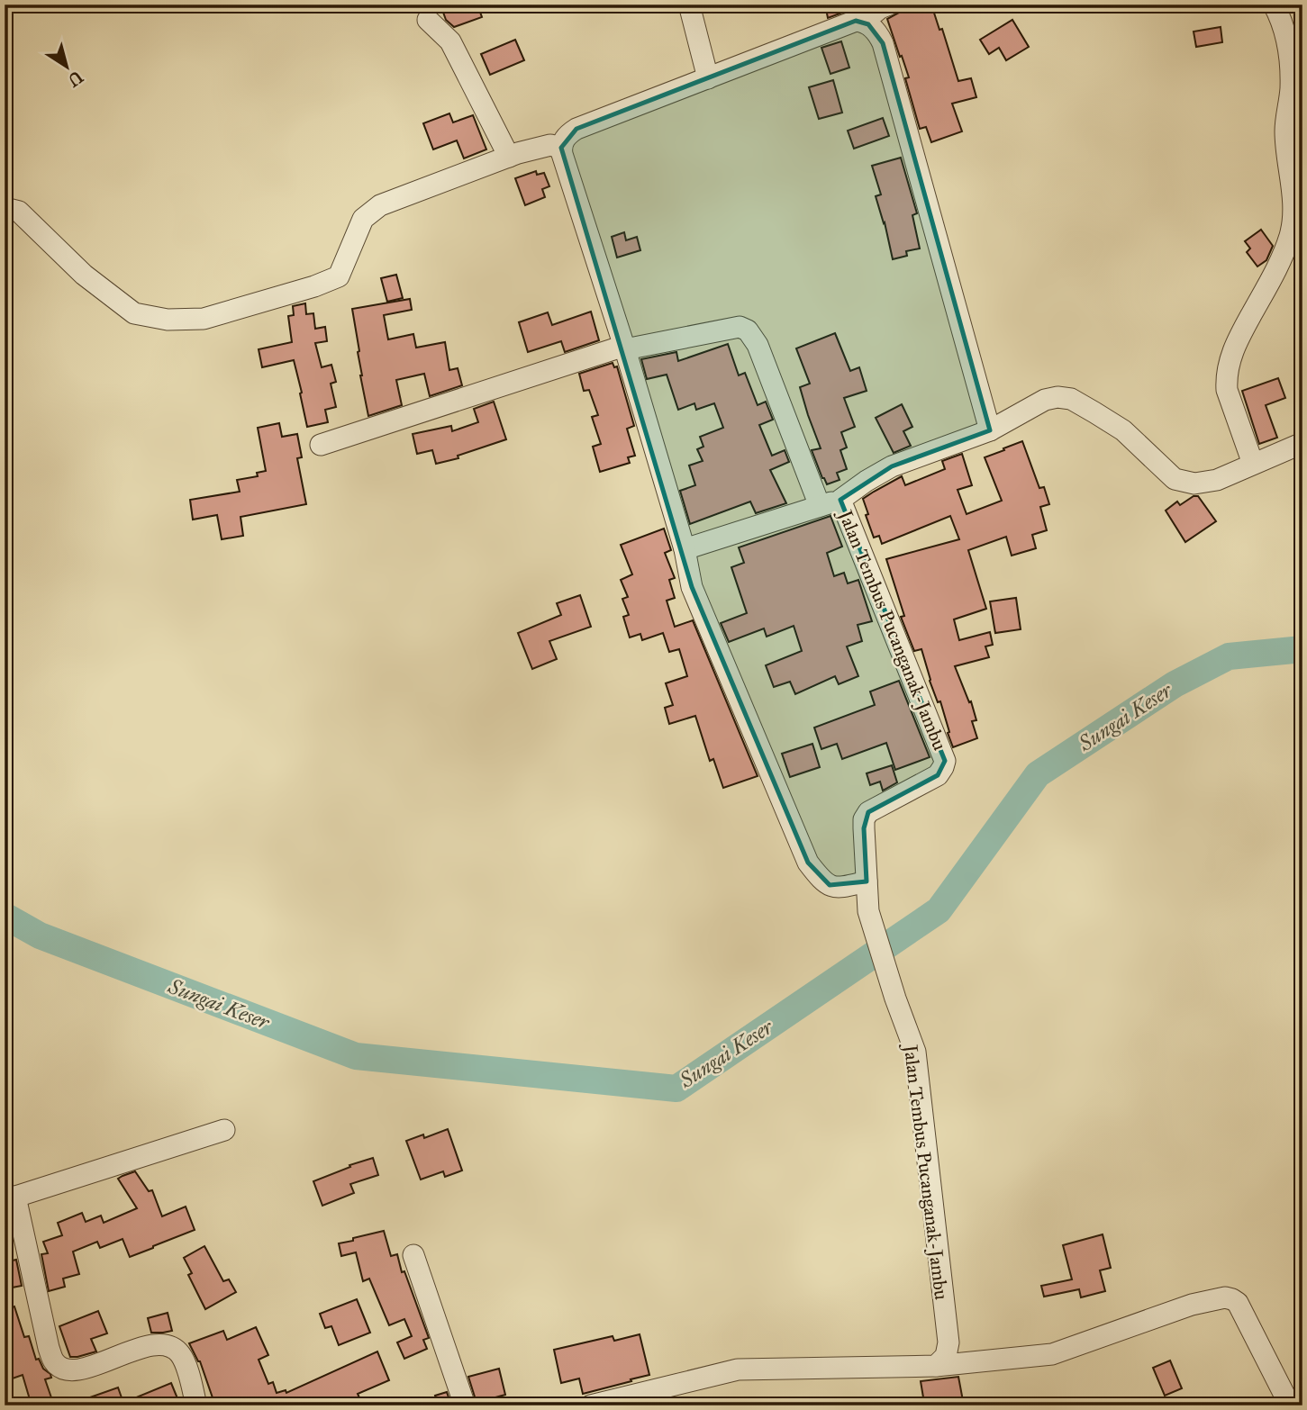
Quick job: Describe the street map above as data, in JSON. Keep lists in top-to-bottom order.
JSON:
{
  "streets": {
    "street": ["Jalan Tembus Pucanganak-Jambu"]
  },
  "water": ["Sungai Keser"],
  "north": "bottom right"
}
